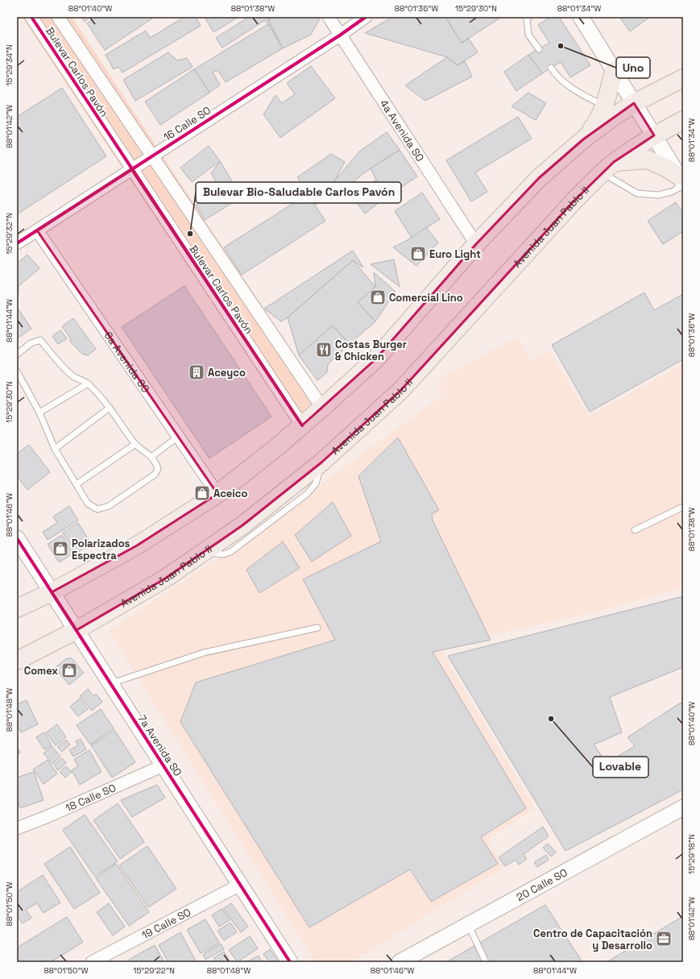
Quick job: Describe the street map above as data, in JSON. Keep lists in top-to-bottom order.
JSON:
{
  "streets": {
    "highway": ["Avenida Juan Pablo II"],
    "street": [
      "Bulevar Carlos Pavón",
      "16 Calle SO",
      "4a Avenida SO",
      "6a Avenida SO",
      "7a Avenida SO",
      "18 Calle SO",
      "20 Calle SO",
      "19 Calle SO"
    ]
  },
  "crossings": [
    ["Bulevar Carlos Pavón", "16 Calle SO"],
    ["16 Calle SO", "4a Avenida SO"],
    ["16 Calle SO", "6a Avenida SO"],
    ["Avenida Juan Pablo II", "7a Avenida SO"],
    ["7a Avenida SO", "18 Calle SO"],
    ["7a Avenida SO", "19 Calle SO"]
  ],
  "places": {
    "other": ["Uno", "Bulevar Bio-Saludable Carlos Pavón", "Lovable"],
    "shop": [
      "Euro Light",
      "Comercial Lino",
      "Aceico",
      "Polarizados Espectra",
      "Comex"
    ],
    "restaurant": ["Costas Burger & Chicken"],
    "building": ["Aceyco"],
    "office": ["Centro de Capacitación y Desarrollo"]
  },
  "coordinates": [
    "88°01'40\"W",
    "88°01'38\"W",
    "88°01'36\"W",
    "15°29'30\"N",
    "88°01'34\"W",
    "15°29'34\"N",
    "88°01'42\"W",
    "15°29'32\"N",
    "88°01'44\"W",
    "88°01'46\"W",
    "88°01'48\"W",
    "15°29'18\"N",
    "88°01'50\"W",
    "15°29'22\"N"
  ]
}
